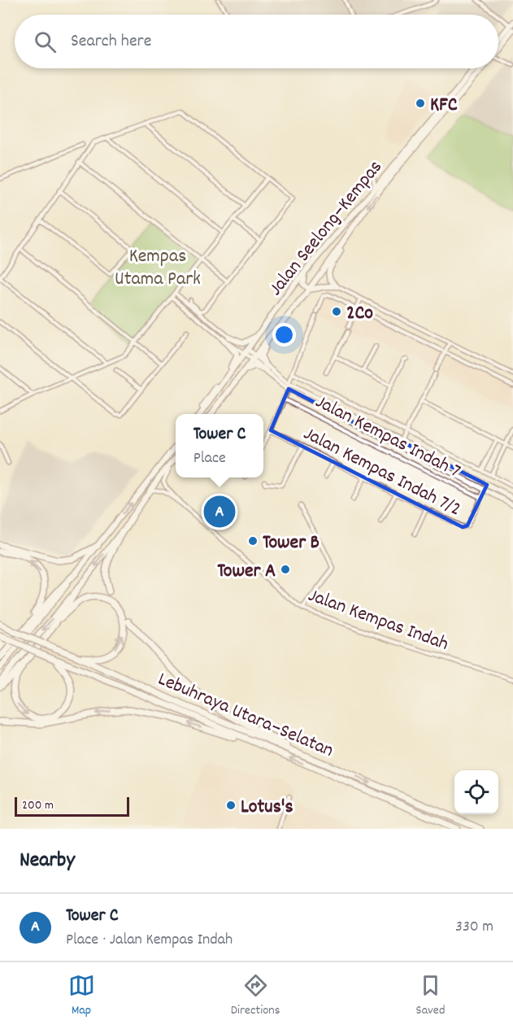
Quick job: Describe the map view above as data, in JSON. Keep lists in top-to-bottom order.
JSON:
{
  "streets": {
    "highway": ["Lebuhraya Utara–Selatan"],
    "main road": ["Jalan Seelong–Kempas"],
    "street": ["Jalan Kempas Indah 7", "Jalan Kempas Indah 7/2", "Jalan Kempas Indah"]
  },
  "crossings": [
    ["Jalan Kempas Indah 7", "Jalan Kempas Indah 7/2"]
  ],
  "parks": ["Kempas Utama Park"],
  "places": [
    "KFC",
    "2Co",
    "Tower B",
    "Tower A",
    "Lotus's"
  ],
  "scale_bar": "200 m",
  "page": {
    "search": "Search here",
    "popup": ["Tower C", "Place"],
    "pins": "A",
    "scale": "200 m",
    "heading": "Nearby",
    "list": [
      {
        "mark": "A",
        "name": "Tower C",
        "note": "Place · Jalan Kempas Indah",
        "value": "330 m"
      }
    ],
    "nav": ["Map", "Directions", "Saved"]
  }
}
